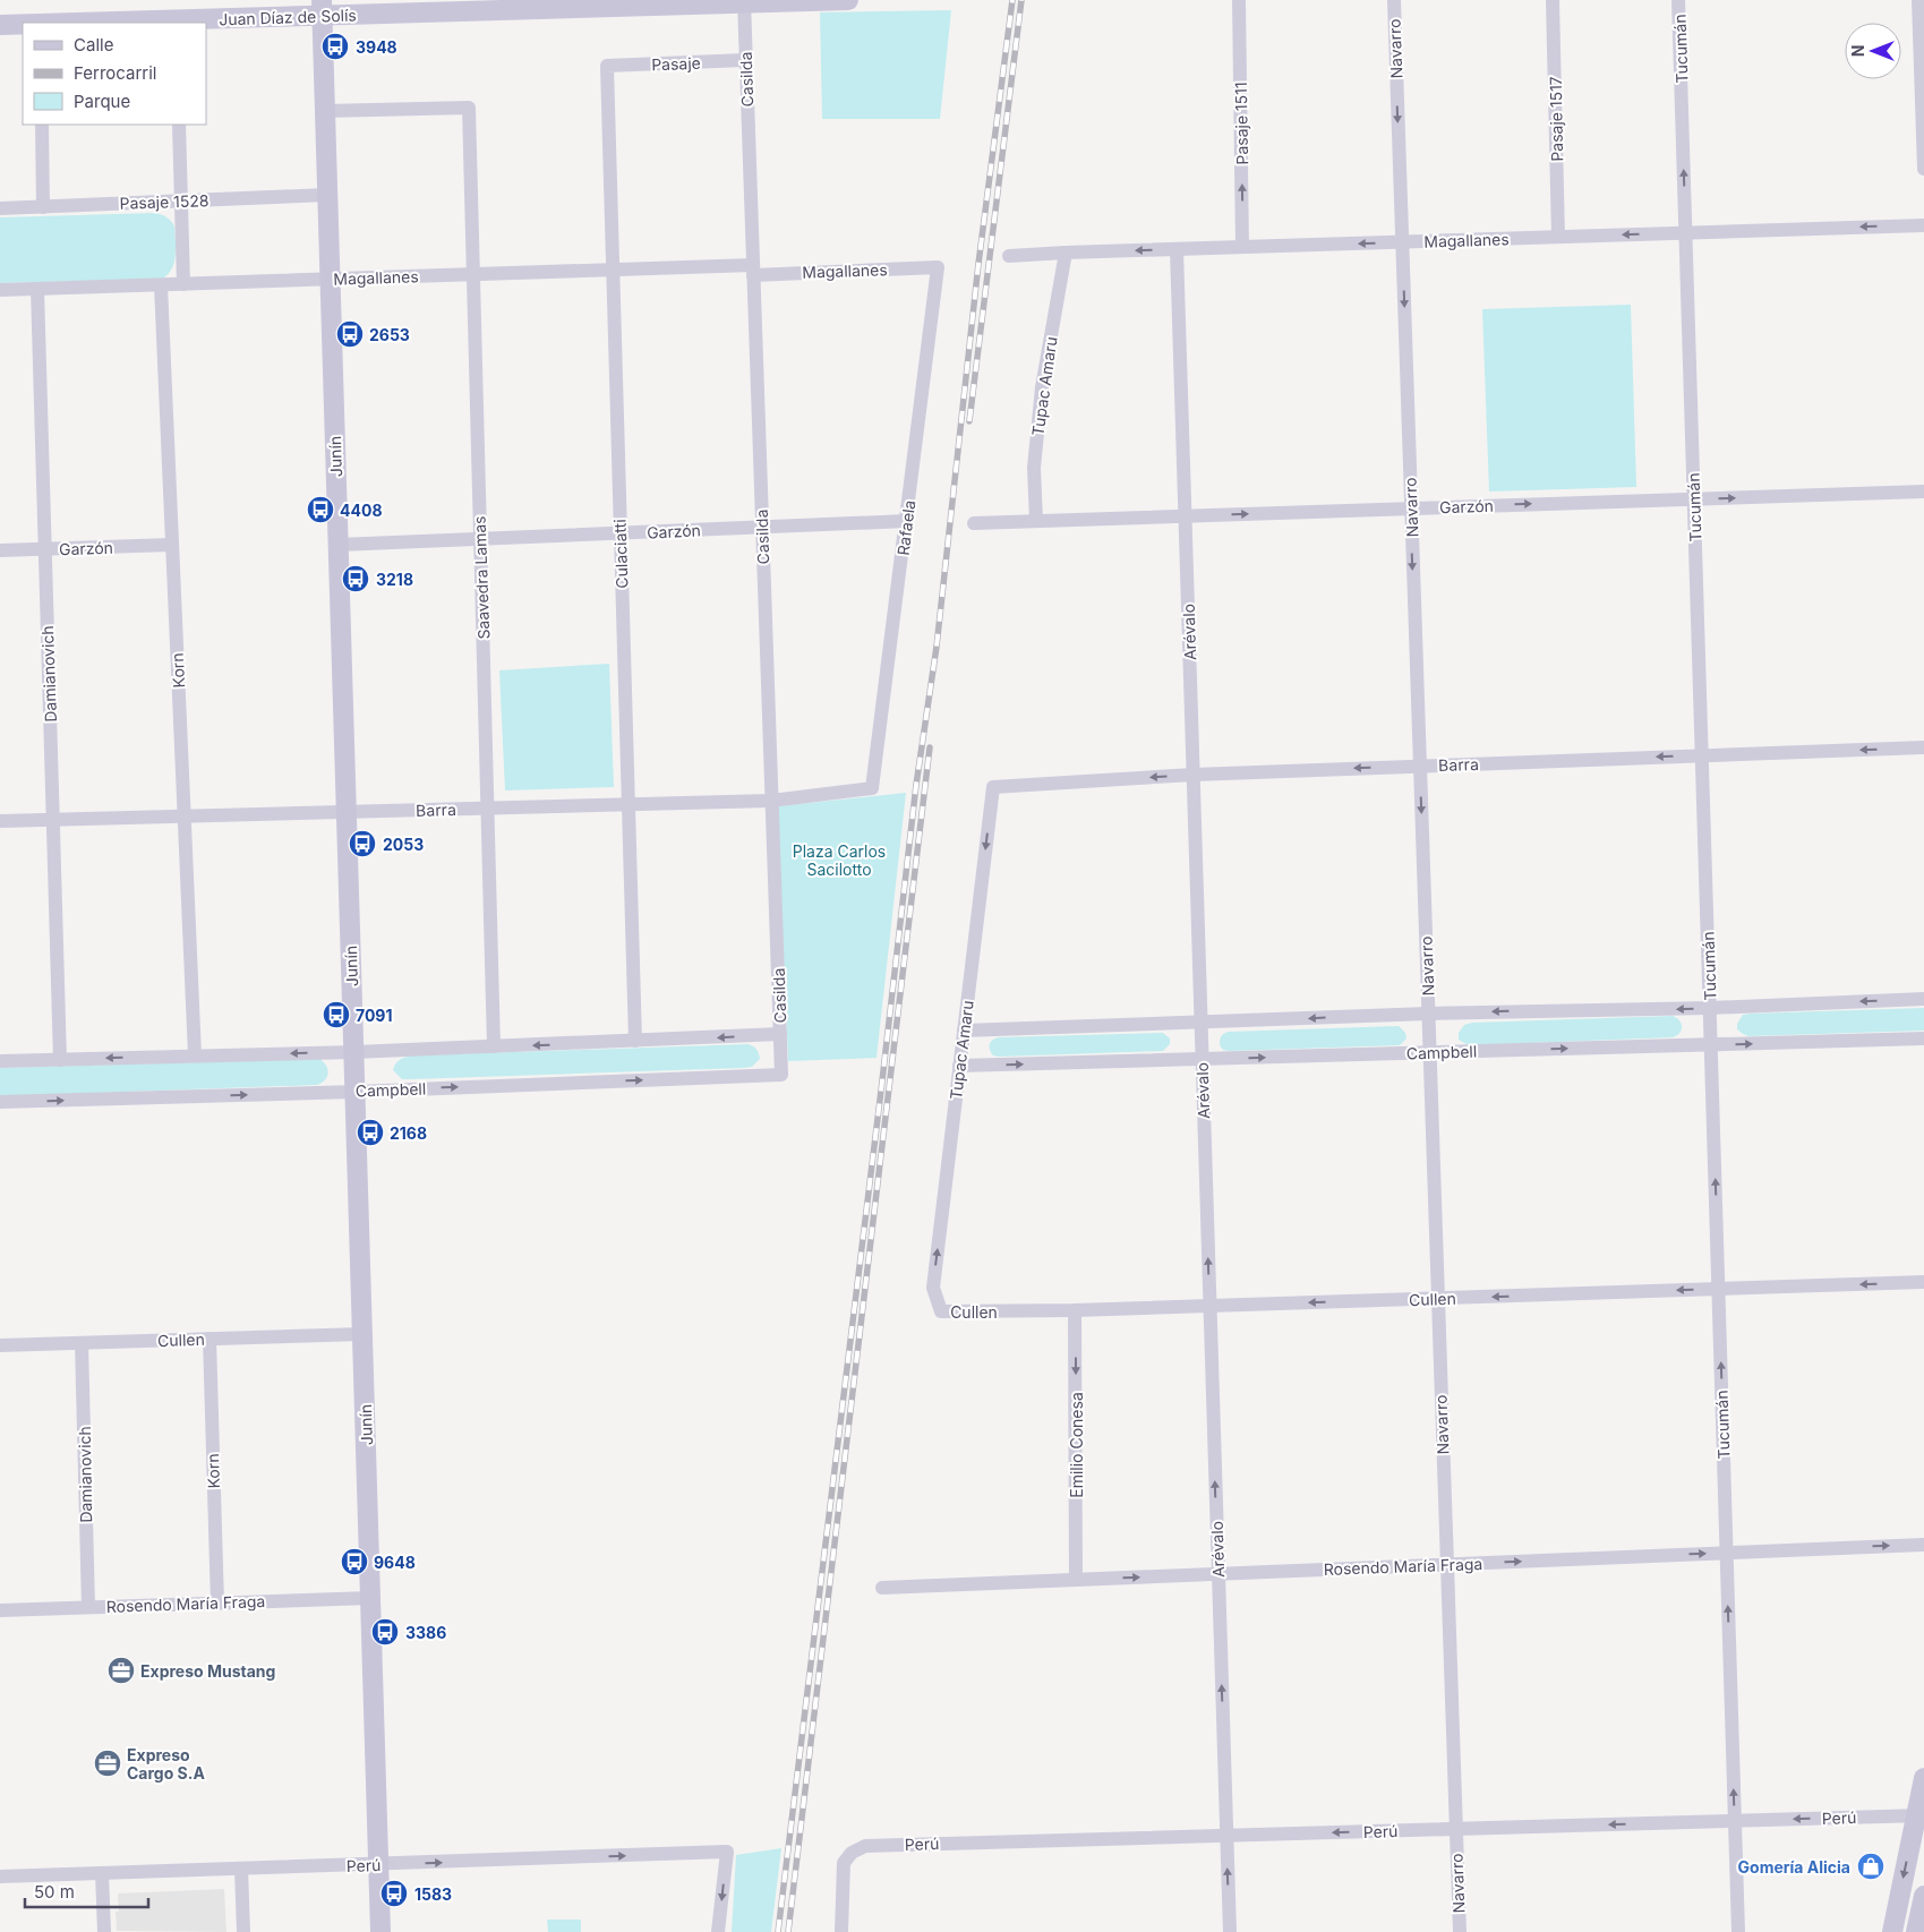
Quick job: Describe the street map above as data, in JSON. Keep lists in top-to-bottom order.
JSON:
{
  "streets": {
    "main road": ["Juan Díaz de Solís", "Junín"],
    "street": [
      "Navarro",
      "Tucumán",
      "Pasaje",
      "Casilda",
      "Pasaje 1517",
      "Pasaje 1511",
      "Pasaje 1528",
      "Magallanes",
      "Tupac Amaru",
      "Garzón",
      "Rafaela",
      "Culaciatti",
      "Saavedra Lamas",
      "Arévalo",
      "Korn",
      "Damianovich",
      "Barra",
      "Campbell",
      "Cullen",
      "Emilio Conesa",
      "Rosendo María Fraga",
      "Perú"
    ]
  },
  "crossings": [
    ["Juan Díaz de Solís", "Casilda"],
    ["Juan Díaz de Solís", "Junín"],
    ["Navarro", "Magallanes"],
    ["Navarro", "Garzón"],
    ["Navarro", "Barra"],
    ["Navarro", "Campbell"],
    ["Navarro", "Cullen"],
    ["Navarro", "Rosendo María Fraga"],
    ["Navarro", "Perú"],
    ["Tucumán", "Magallanes"],
    ["Tucumán", "Garzón"],
    ["Tucumán", "Barra"],
    ["Tucumán", "Campbell"],
    ["Tucumán", "Cullen"],
    ["Tucumán", "Rosendo María Fraga"],
    ["Tucumán", "Perú"],
    ["Pasaje", "Casilda"],
    ["Pasaje", "Culaciatti"],
    ["Casilda", "Magallanes"],
    ["Casilda", "Garzón"],
    ["Casilda", "Barra"],
    ["Casilda", "Campbell"],
    ["Pasaje 1517", "Magallanes"],
    ["Pasaje 1511", "Magallanes"],
    ["Pasaje 1528", "Junín"],
    ["Magallanes", "Tupac Amaru"],
    ["Magallanes", "Junín"],
    ["Magallanes", "Rafaela"],
    ["Magallanes", "Culaciatti"],
    ["Magallanes", "Saavedra Lamas"],
    ["Magallanes", "Arévalo"],
    ["Magallanes", "Korn"],
    ["Magallanes", "Damianovich"],
    ["Tupac Amaru", "Garzón"],
    ["Tupac Amaru", "Barra"],
    ["Tupac Amaru", "Campbell"],
    ["Tupac Amaru", "Cullen"],
    ["Junín", "Garzón"],
    ["Junín", "Saavedra Lamas"],
    ["Junín", "Barra"],
    ["Junín", "Campbell"],
    ["Junín", "Cullen"],
    ["Junín", "Rosendo María Fraga"],
    ["Junín", "Perú"],
    ["Garzón", "Rafaela"],
    ["Garzón", "Culaciatti"],
    ["Garzón", "Saavedra Lamas"],
    ["Garzón", "Arévalo"],
    ["Garzón", "Korn"],
    ["Garzón", "Damianovich"],
    ["Rafaela", "Barra"],
    ["Culaciatti", "Barra"],
    ["Saavedra Lamas", "Barra"],
    ["Arévalo", "Barra"],
    ["Arévalo", "Campbell"],
    ["Arévalo", "Cullen"],
    ["Arévalo", "Rosendo María Fraga"],
    ["Arévalo", "Perú"],
    ["Korn", "Barra"],
    ["Korn", "Cullen"],
    ["Korn", "Rosendo María Fraga"],
    ["Damianovich", "Barra"],
    ["Damianovich", "Cullen"],
    ["Damianovich", "Rosendo María Fraga"],
    ["Cullen", "Emilio Conesa"],
    ["Emilio Conesa", "Rosendo María Fraga"]
  ],
  "one_way": [
    "Navarro",
    "Tucumán",
    "Pasaje 1511",
    "Garzón",
    "Arévalo",
    "Barra",
    "Cullen",
    "Emilio Conesa",
    "Rosendo María Fraga"
  ],
  "parks": ["Plaza Carlos Sacilotto"],
  "places": {
    "bus stop": [
      "3948",
      "2653",
      "4408",
      "3218",
      "2053",
      "7091",
      "2168",
      "9648",
      "3386",
      "1583"
    ],
    "office": ["Expreso Mustang", "Expreso Cargo S.A"],
    "shop": ["Gomería Alicia"]
  },
  "legend": ["Calle", "Ferrocarril", "Parque"],
  "scale_bar": "50 m",
  "north": "left"
}
